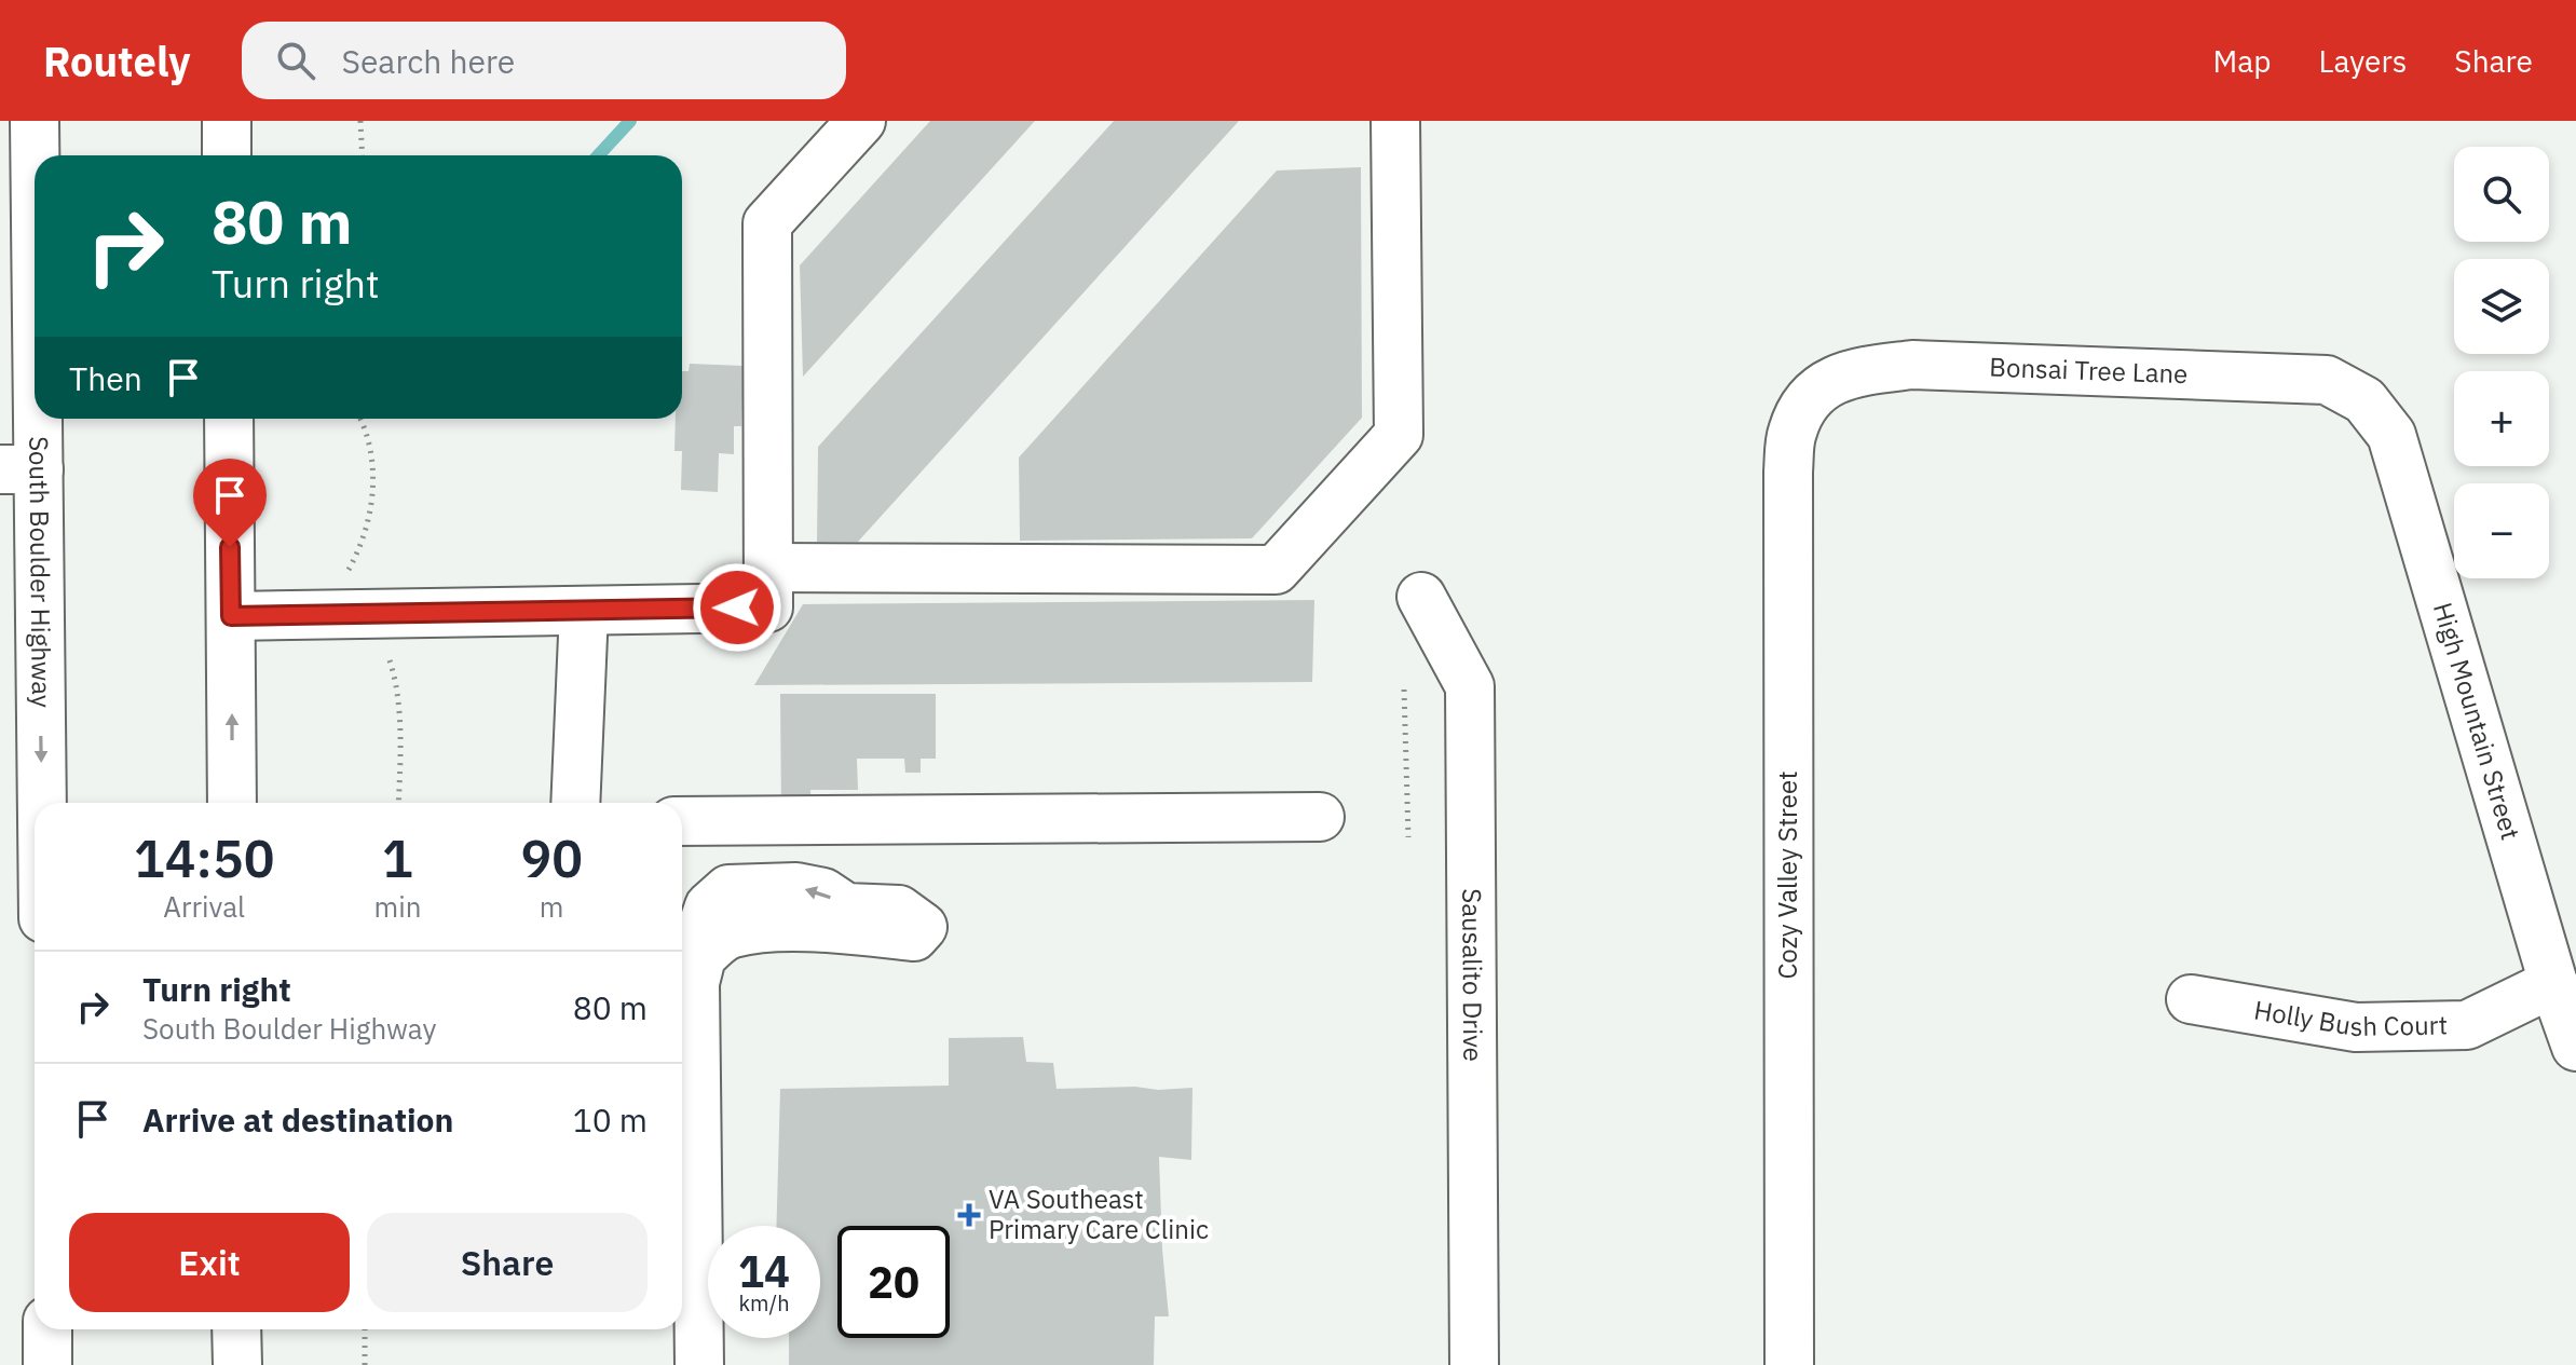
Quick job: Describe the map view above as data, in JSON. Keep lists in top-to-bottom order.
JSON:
{
  "streets": {
    "street": [
      "Bonsai Tree Lane",
      "South Boulder Highway",
      "High Mountain Street",
      "Cozy Valley Street",
      "Sausalito Drive",
      "Holly Bush Court"
    ]
  },
  "crossings": [
    ["Bonsai Tree Lane", "High Mountain Street"],
    ["Bonsai Tree Lane", "Cozy Valley Street"],
    ["High Mountain Street", "Holly Bush Court"]
  ],
  "places": {
    "health": ["VA Southeast Primary Care Clinic"]
  },
  "page": {
    "header": "Routely",
    "search": "Search here",
    "nav": ["Map", "Layers", "Share"],
    "map_buttons": ["+", "−"],
    "turn": ["80 m", "Turn right"],
    "then": "Then",
    "eta": [
      "14:50",
      "Arrival",
      "1",
      "min",
      "90",
      "m"
    ],
    "list": [
      {
        "name": "Turn right",
        "note": "South Boulder Highway",
        "value": "80 m"
      },
      {
        "name": "Arrive at destination",
        "value": "10 m"
      }
    ],
    "buttons": ["Exit", "Share"],
    "speed": "14 km/h",
    "limit": "20"
  }
}
